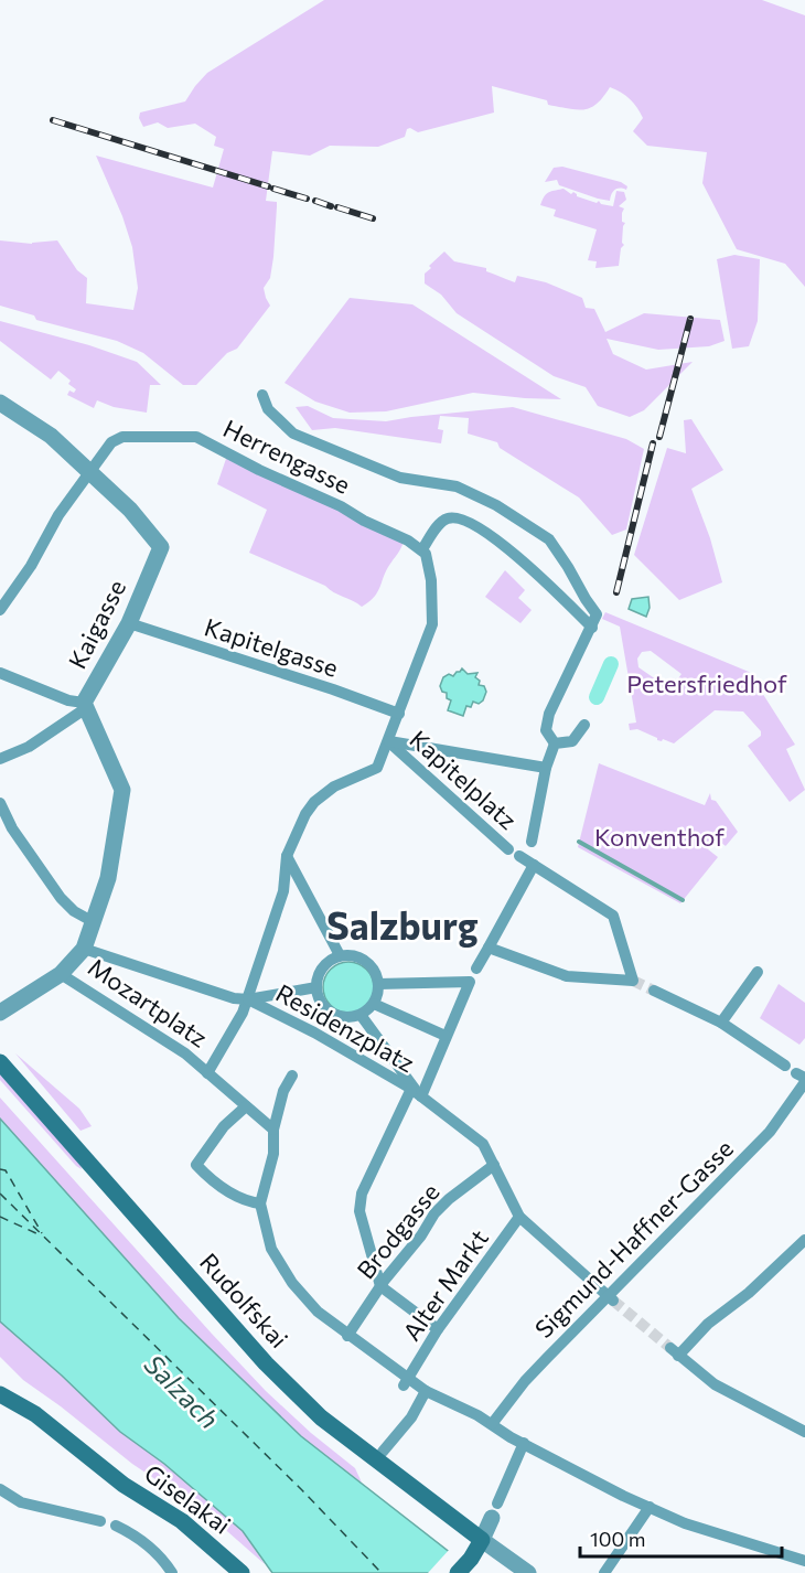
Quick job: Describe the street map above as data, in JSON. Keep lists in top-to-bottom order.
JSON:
{
  "streets": {
    "main road": ["Rudolfskai", "Giselakai"],
    "street": [
      "Herrengasse",
      "Kaigasse",
      "Kapitelgasse",
      "Kapitelplatz",
      "Mozartplatz",
      "Residenzplatz",
      "Brodgasse",
      "Sigmund-Haffner-Gasse",
      "Alter Markt"
    ]
  },
  "crossings": [
    ["Herrengasse", "Kaigasse"],
    ["Herrengasse", "Kapitelplatz"],
    ["Kaigasse", "Kapitelgasse"],
    ["Kaigasse", "Mozartplatz"],
    ["Kapitelgasse", "Kapitelplatz"],
    ["Kapitelplatz", "Residenzplatz"],
    ["Mozartplatz", "Residenzplatz"],
    ["Residenzplatz", "Alter Markt"],
    ["Brodgasse", "Alter Markt"],
    ["Sigmund-Haffner-Gasse", "Alter Markt"]
  ],
  "districts": ["Salzburg"],
  "water": ["Salzach"],
  "parks": ["Petersfriedhof", "Konventhof"],
  "scale_bar": "100 m"
}
